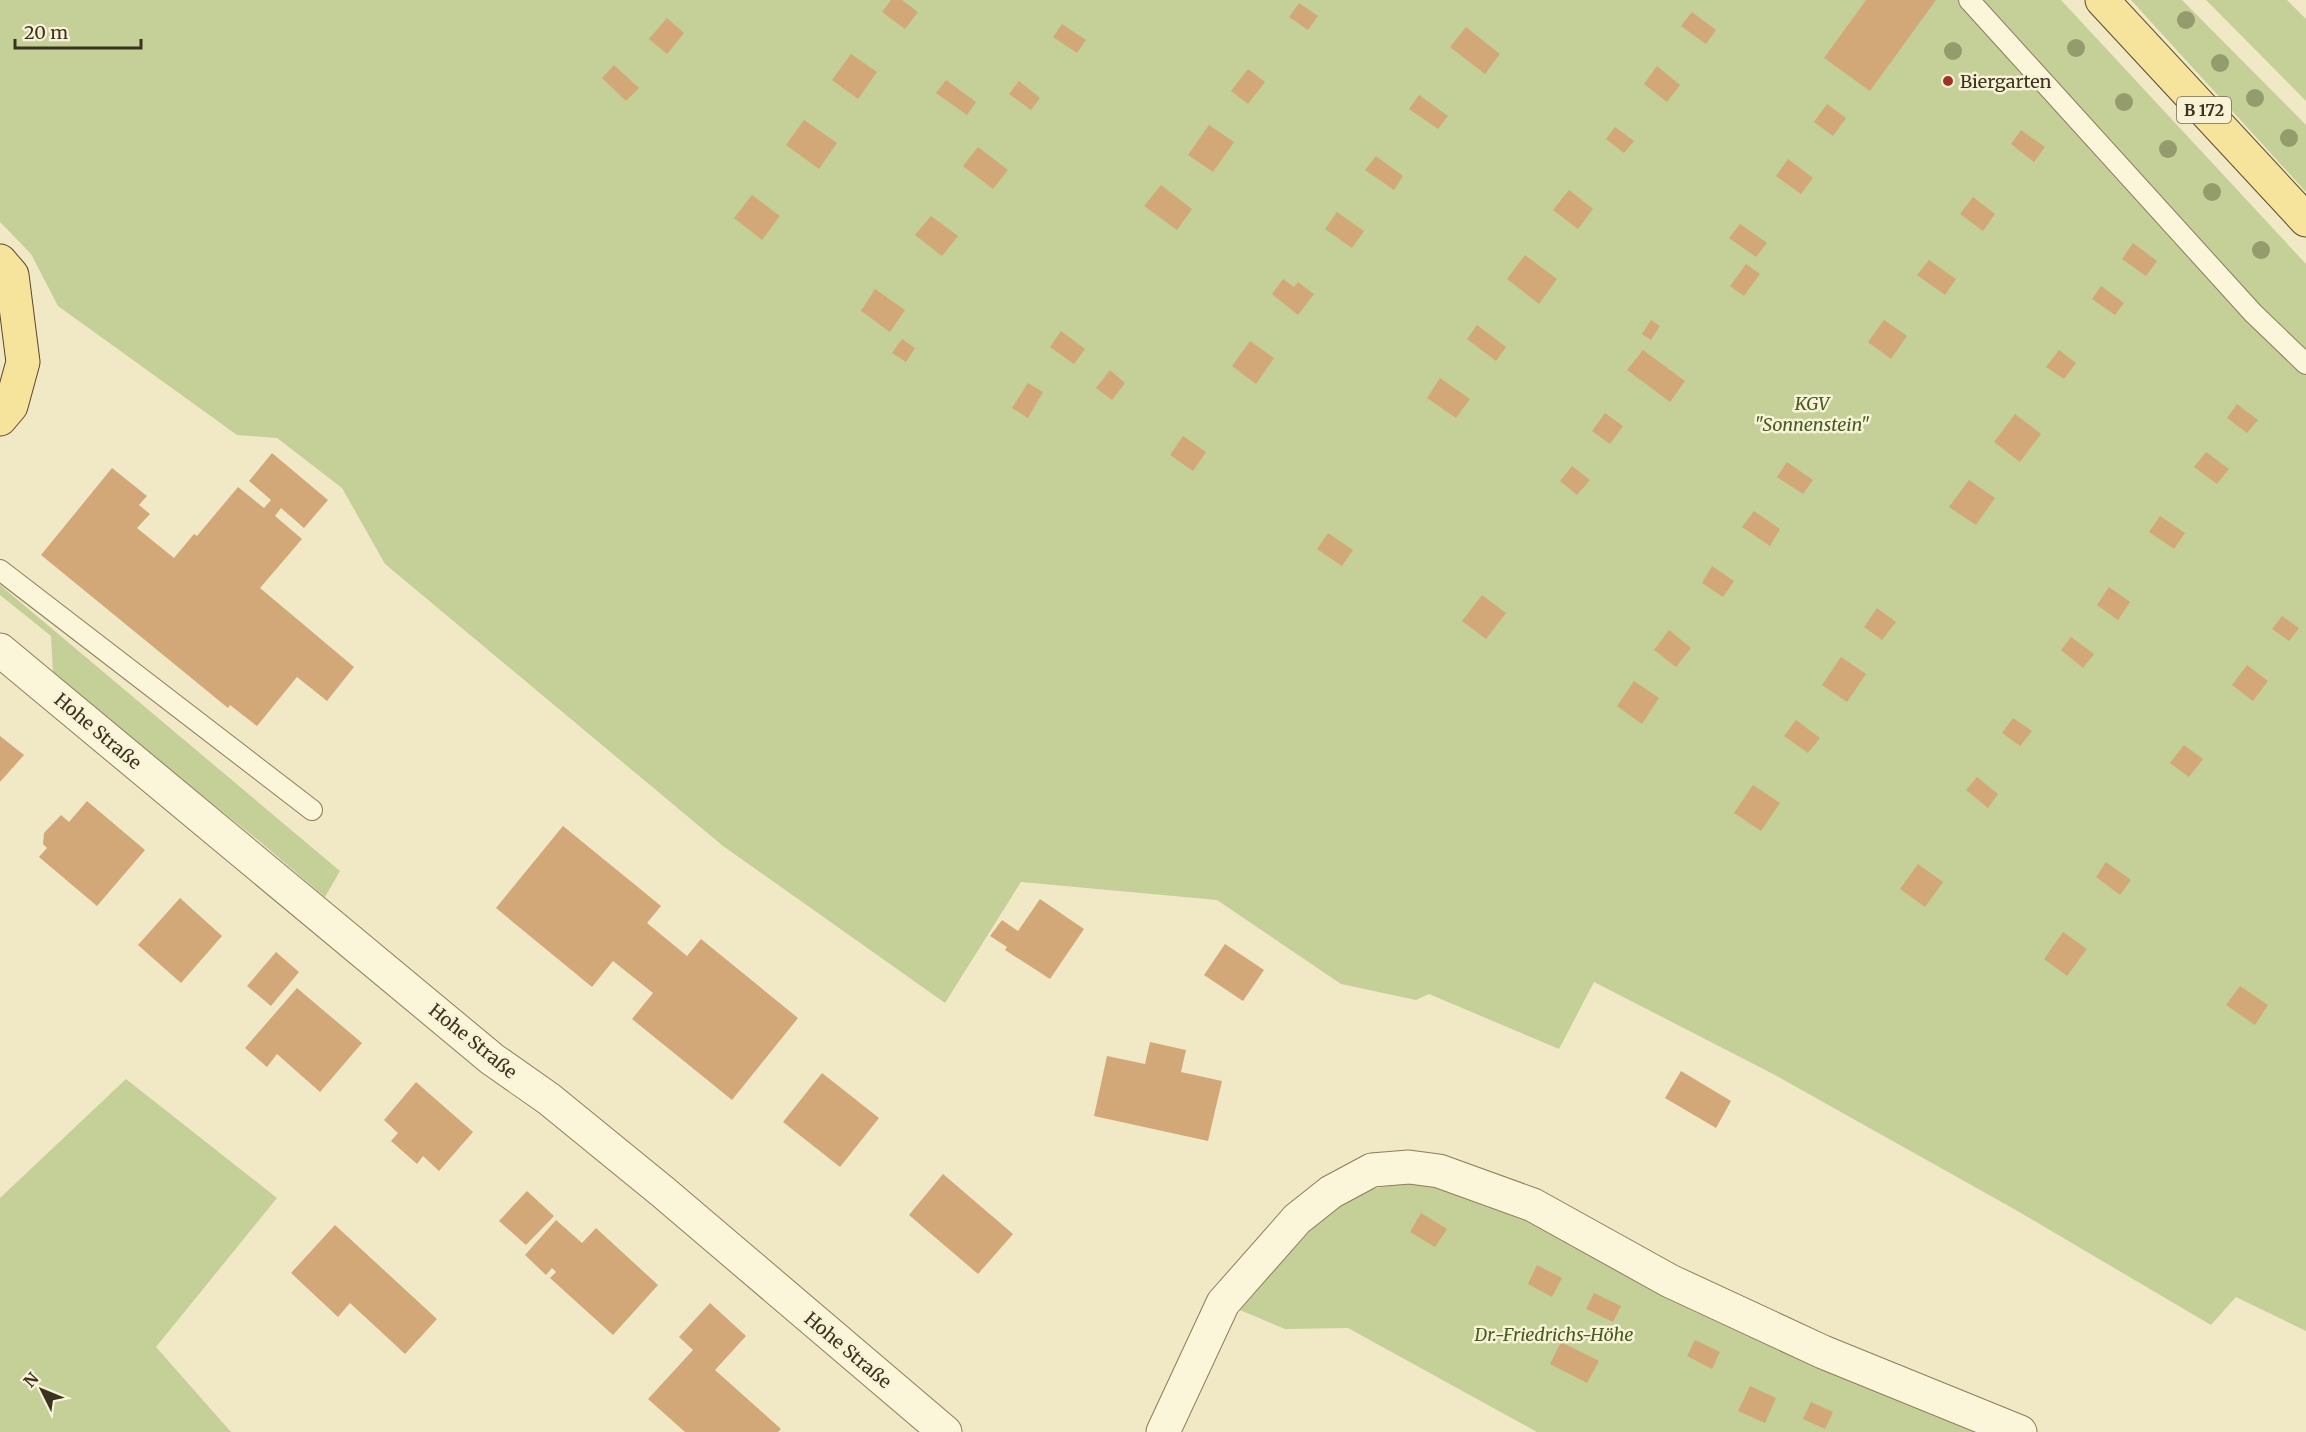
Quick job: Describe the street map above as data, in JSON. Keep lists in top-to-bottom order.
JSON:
{
  "streets": {
    "main road": ["B 172"],
    "street": ["Hohe Straße"]
  },
  "parks": ["KGV \"Sonnenstein\"", "Dr.-Friedrichs-Höhe"],
  "places": ["Biergarten"],
  "scale_bar": "20 m",
  "north": "top left"
}
